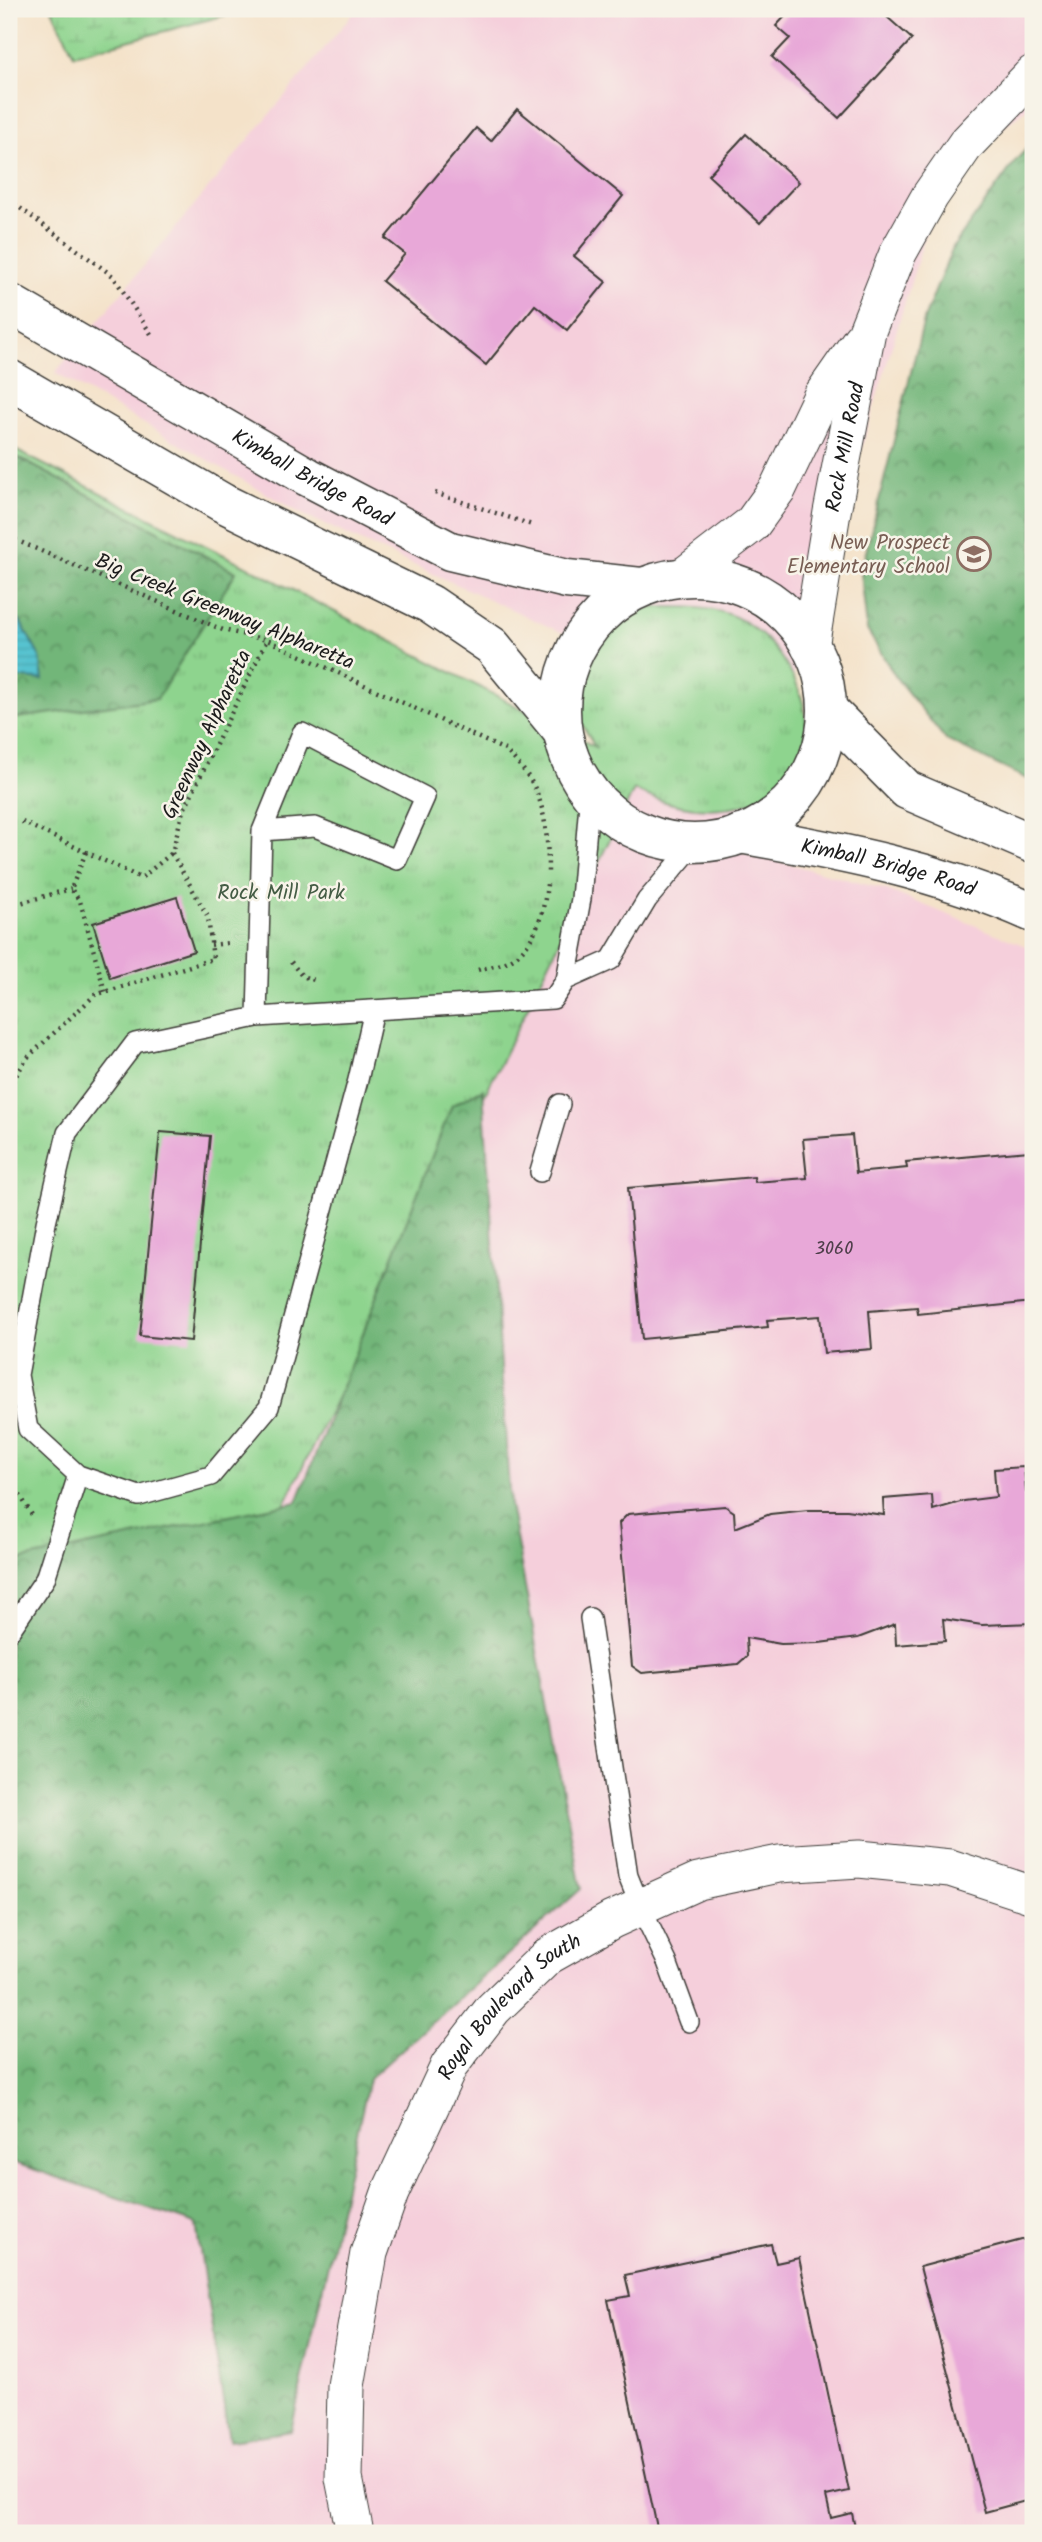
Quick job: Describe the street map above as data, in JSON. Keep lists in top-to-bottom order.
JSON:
{
  "streets": {
    "street": ["Rock Mill Road", "Kimball Bridge Road", "Royal Boulevard South"],
    "path": ["Big Creek Greenway Alpharetta", "Greenway Alpharetta"]
  },
  "crossings": [
    ["Big Creek Greenway Alpharetta", "Greenway Alpharetta"]
  ],
  "parks": ["Rock Mill Park"],
  "places": {
    "school or university": ["New Prospect Elementary School"]
  },
  "house_numbers": ["3060"]
}
